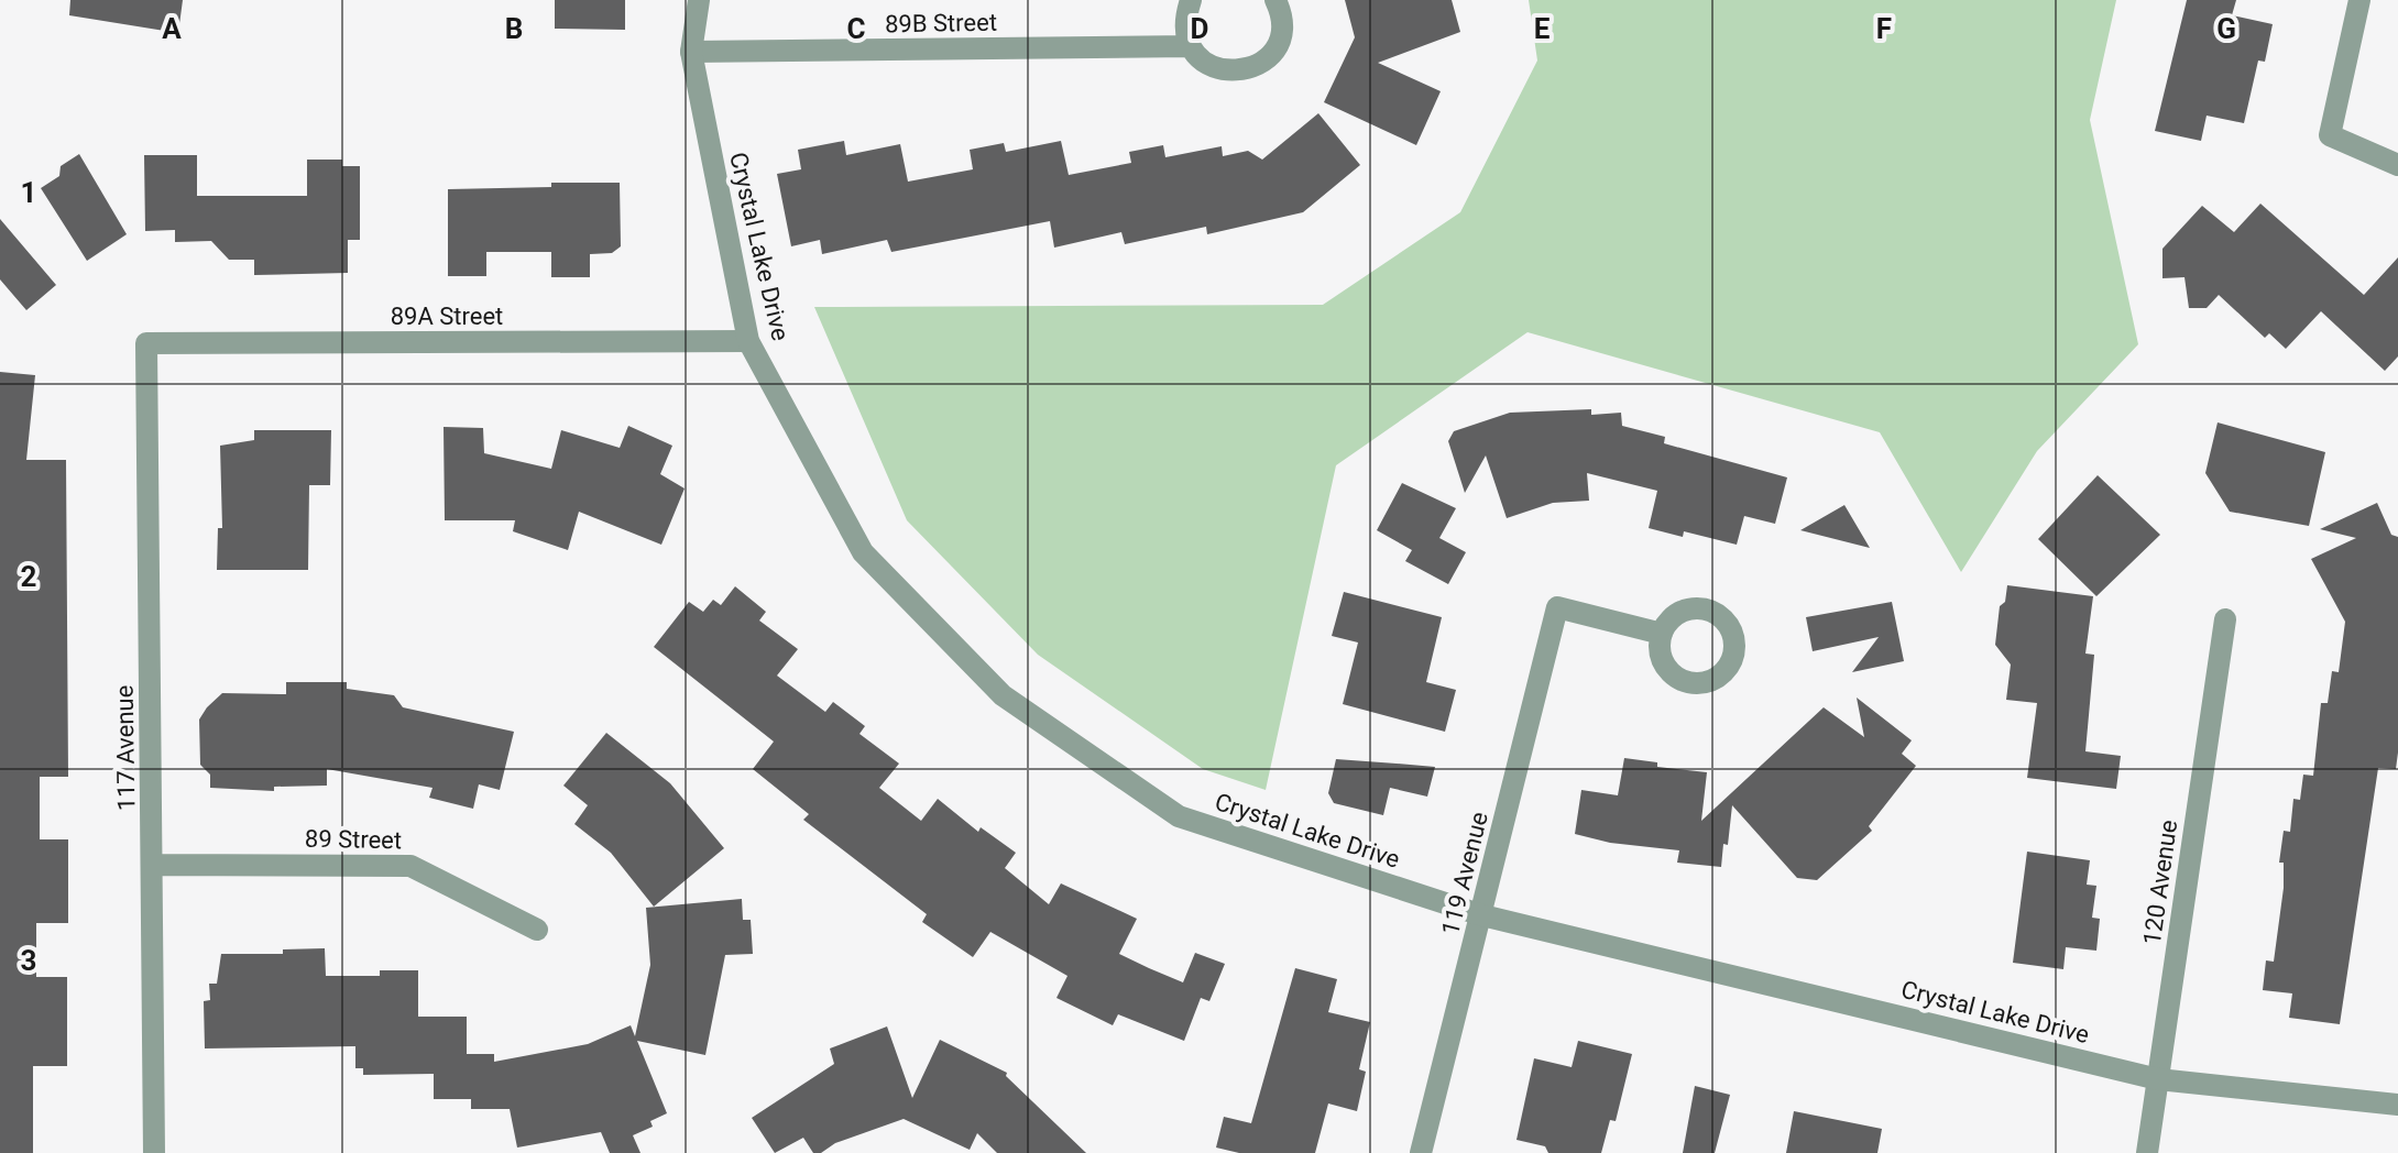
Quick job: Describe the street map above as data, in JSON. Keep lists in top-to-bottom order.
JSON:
{
  "streets": {
    "street": [
      "89B Street",
      "Crystal Lake Drive",
      "89A Street",
      "117 Avenue",
      "89 Street",
      "119 Avenue",
      "120 Avenue"
    ]
  },
  "crossings": [
    ["89B Street", "Crystal Lake Drive"],
    ["Crystal Lake Drive", "89A Street"],
    ["Crystal Lake Drive", "119 Avenue"],
    ["Crystal Lake Drive", "120 Avenue"],
    ["89A Street", "117 Avenue"],
    ["117 Avenue", "89 Street"]
  ],
  "grid": {
    "columns": [
      "A",
      "B",
      "C",
      "D",
      "E",
      "F",
      "G"
    ],
    "rows": ["1", "2", "3"]
  }
}
